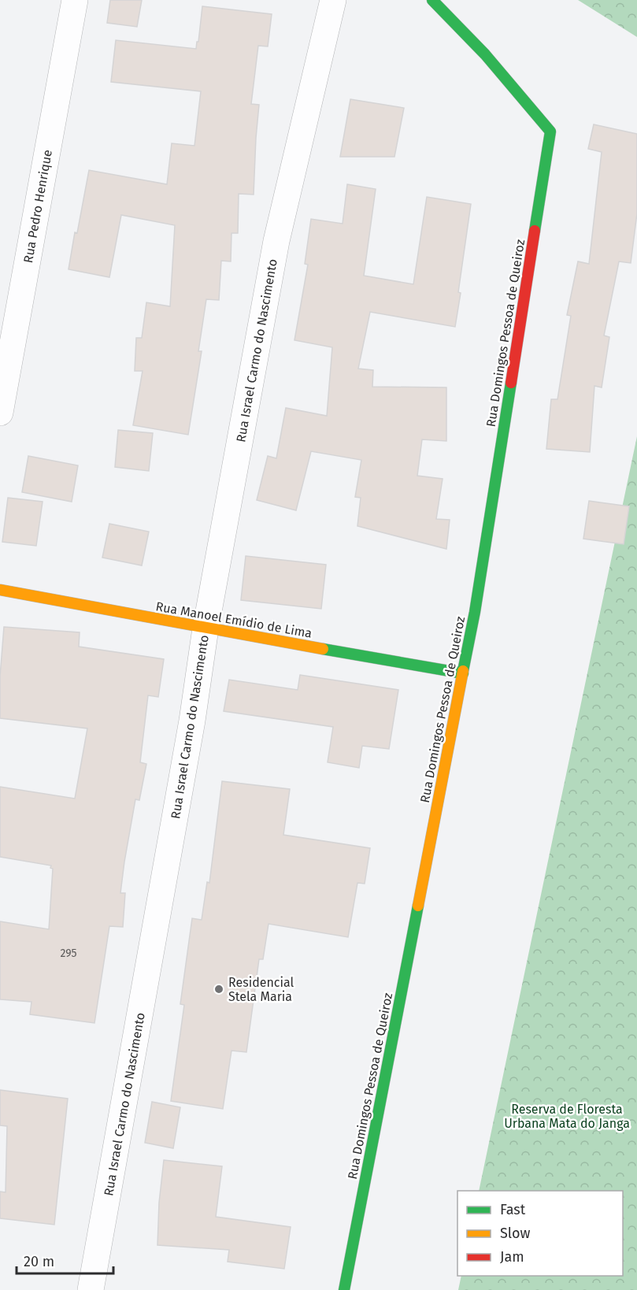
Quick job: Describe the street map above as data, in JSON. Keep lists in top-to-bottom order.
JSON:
{
  "streets": {
    "street": [
      "Rua Pedro Henrique",
      "Rua Domingos Pessoa de Queiroz",
      "Rua Israel Carmo do Nascimento",
      "Rua Manoel Emídio de Lima"
    ]
  },
  "crossings": [
    ["Rua Domingos Pessoa de Queiroz", "Rua Manoel Emídio de Lima"],
    ["Rua Israel Carmo do Nascimento", "Rua Manoel Emídio de Lima"]
  ],
  "parks": ["Reserva de Floresta Urbana Mata do Janga"],
  "places": ["Residencial Stela Maria"],
  "house_numbers": ["295"],
  "legend": ["Fast", "Slow", "Jam"],
  "scale_bar": "20 m"
}
